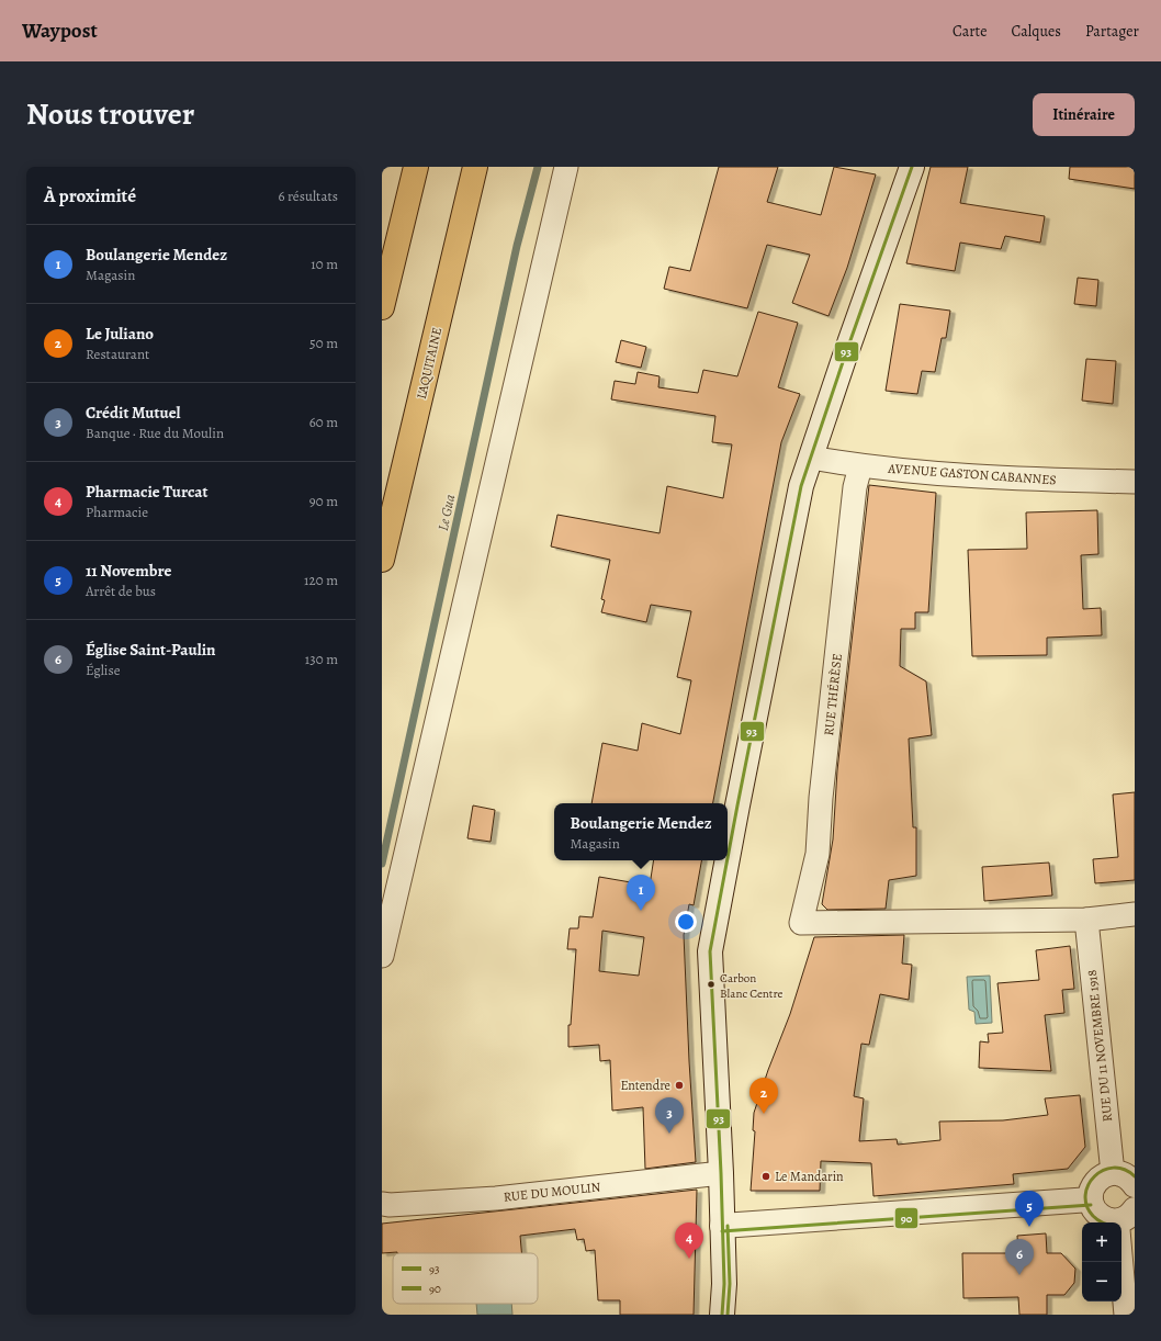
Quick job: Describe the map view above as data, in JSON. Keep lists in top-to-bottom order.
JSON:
{
  "streets": {
    "highway": ["L'AQUITAINE"],
    "street": [
      "AVENUE GASTON CABANNES",
      "RUE THÉRÈSE",
      "RUE DU 11 NOVEMBRE 1918",
      "RUE DU MOULIN"
    ]
  },
  "crossings": [
    ["AVENUE GASTON CABANNES", "RUE THÉRÈSE"],
    ["RUE THÉRÈSE", "RUE DU 11 NOVEMBRE 1918"]
  ],
  "water": ["Le Gua"],
  "places": ["Carbon Blanc Centre", "Entendre", "Le Mandarin"],
  "lines": ["transit line 93", "transit line 90"],
  "legend": ["93", "90"],
  "page": {
    "header": "Waypost",
    "nav": ["Carte", "Calques", "Partager"],
    "title": "Nous trouver",
    "buttons": "Itinéraire",
    "heading": ["À proximité", "6 résultats"],
    "list": [
      {
        "mark": "1",
        "name": "Boulangerie Mendez",
        "note": "Magasin",
        "value": "10 m"
      },
      {
        "mark": "2",
        "name": "Le Juliano",
        "note": "Restaurant",
        "value": "50 m"
      },
      {
        "mark": "3",
        "name": "Crédit Mutuel",
        "note": "Banque · Rue du Moulin",
        "value": "60 m"
      },
      {
        "mark": "4",
        "name": "Pharmacie Turcat",
        "note": "Pharmacie",
        "value": "90 m"
      },
      {
        "mark": "5",
        "name": "11 Novembre",
        "note": "Arrêt de bus",
        "value": "120 m"
      },
      {
        "mark": "6",
        "name": "Église Saint-Paulin",
        "note": "Église",
        "value": "130 m"
      }
    ],
    "popup": ["Boulangerie Mendez", "Magasin"],
    "pins": [
      "1",
      "2",
      "3",
      "5",
      "4",
      "6"
    ],
    "map_buttons": ["+", "−"]
  }
}
